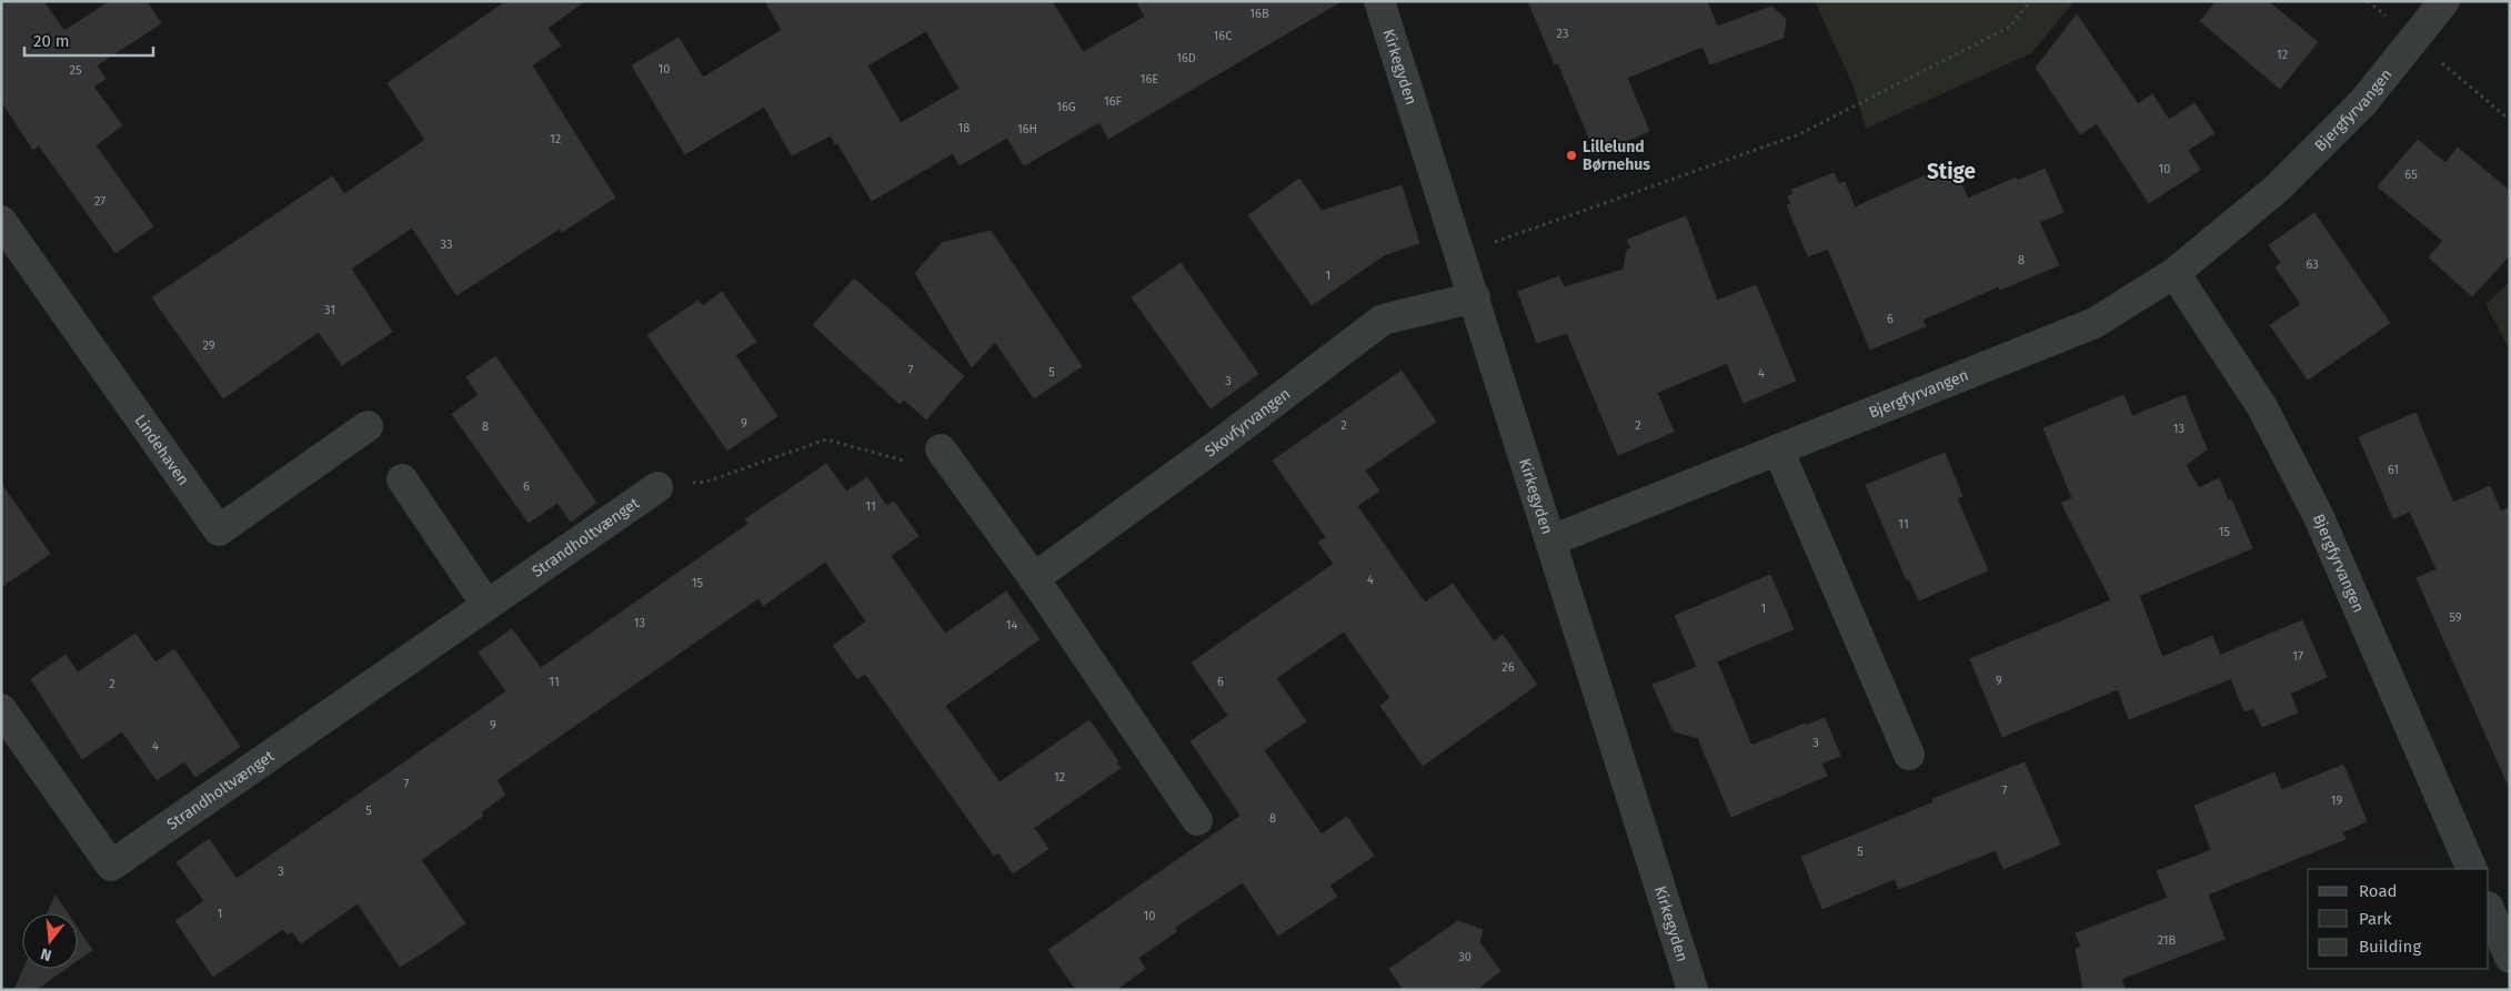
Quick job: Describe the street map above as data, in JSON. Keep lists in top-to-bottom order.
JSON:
{
  "streets": {
    "street": [
      "Kirkegyden",
      "Bjergfyrvangen",
      "Skovfyrvangen",
      "Lindehaven",
      "Strandholtvænget"
    ]
  },
  "crossings": [
    ["Kirkegyden", "Bjergfyrvangen"],
    ["Kirkegyden", "Skovfyrvangen"]
  ],
  "districts": ["Stige"],
  "places": ["Lillelund Børnehus"],
  "house_numbers": [
    "16B",
    "23",
    "16C",
    "12",
    "16D",
    "10",
    "25",
    "16E",
    "16F",
    "16G",
    "18",
    "16H",
    "12",
    "10",
    "65",
    "27",
    "33",
    "8",
    "63",
    "1",
    "31",
    "6",
    "29",
    "7",
    "5",
    "4",
    "3",
    "9",
    "2",
    "2",
    "8",
    "13",
    "61",
    "6",
    "11",
    "11",
    "15",
    "4",
    "15",
    "1",
    "59",
    "13",
    "14",
    "17",
    "26",
    "9",
    "11",
    "6",
    "2",
    "9",
    "3",
    "4",
    "12",
    "7",
    "7",
    "19",
    "5",
    "8",
    "5",
    "3",
    "1",
    "10",
    "21B",
    "30"
  ],
  "legend": ["Road", "Park", "Building"],
  "scale_bar": "20 m",
  "north": "bottom"
}
